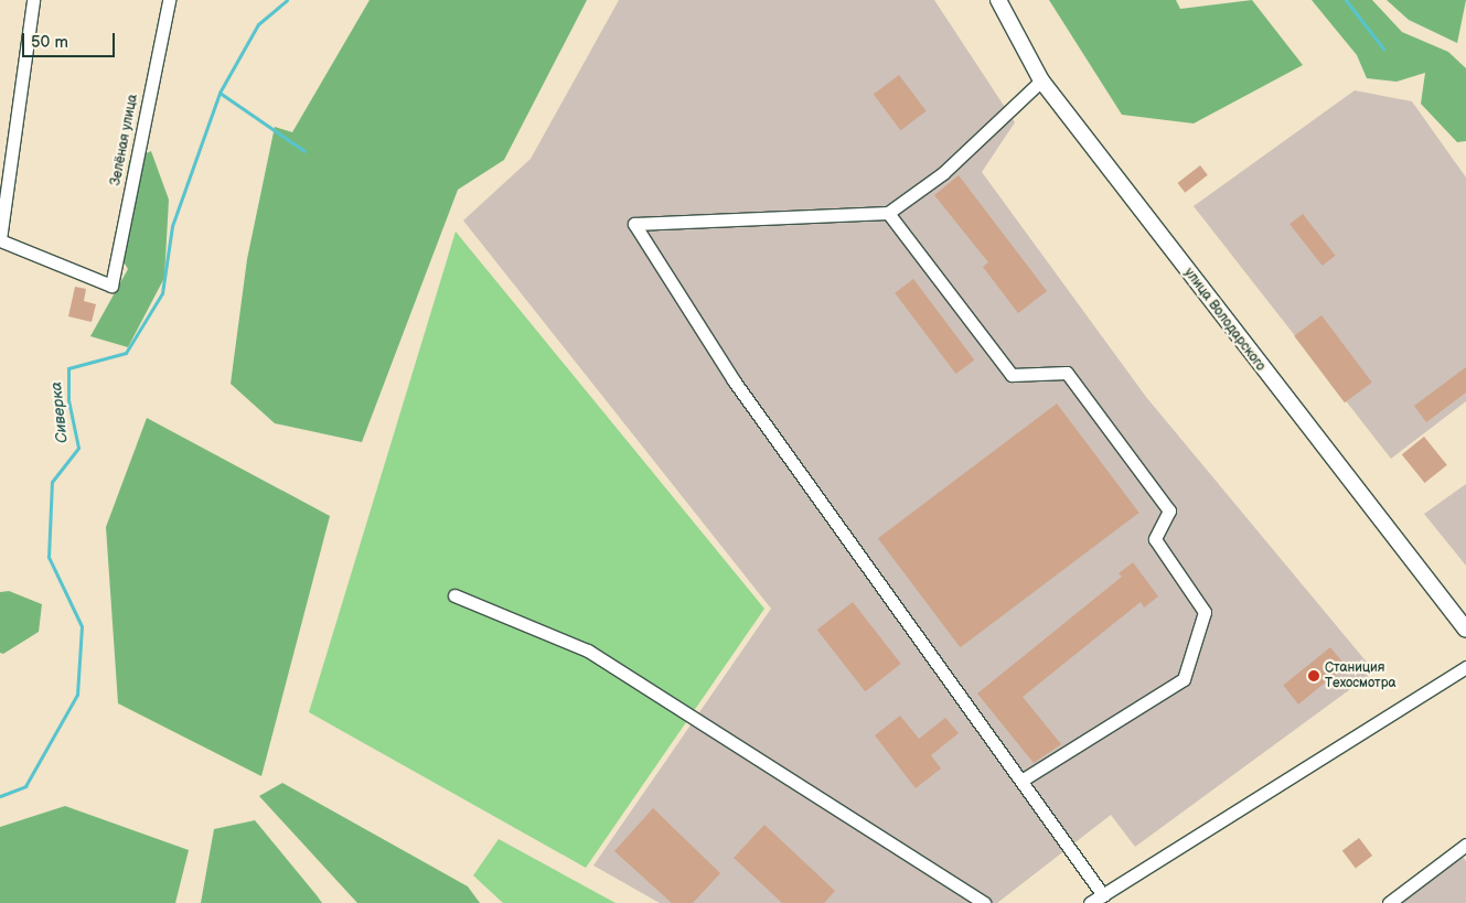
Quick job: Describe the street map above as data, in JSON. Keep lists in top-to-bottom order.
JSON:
{
  "streets": {
    "main road": ["улица Володарского"],
    "street": ["Зелёная улица"]
  },
  "water": ["Сиверка"],
  "places": ["Станиция Техосмотра"],
  "scale_bar": "50 m"
}
